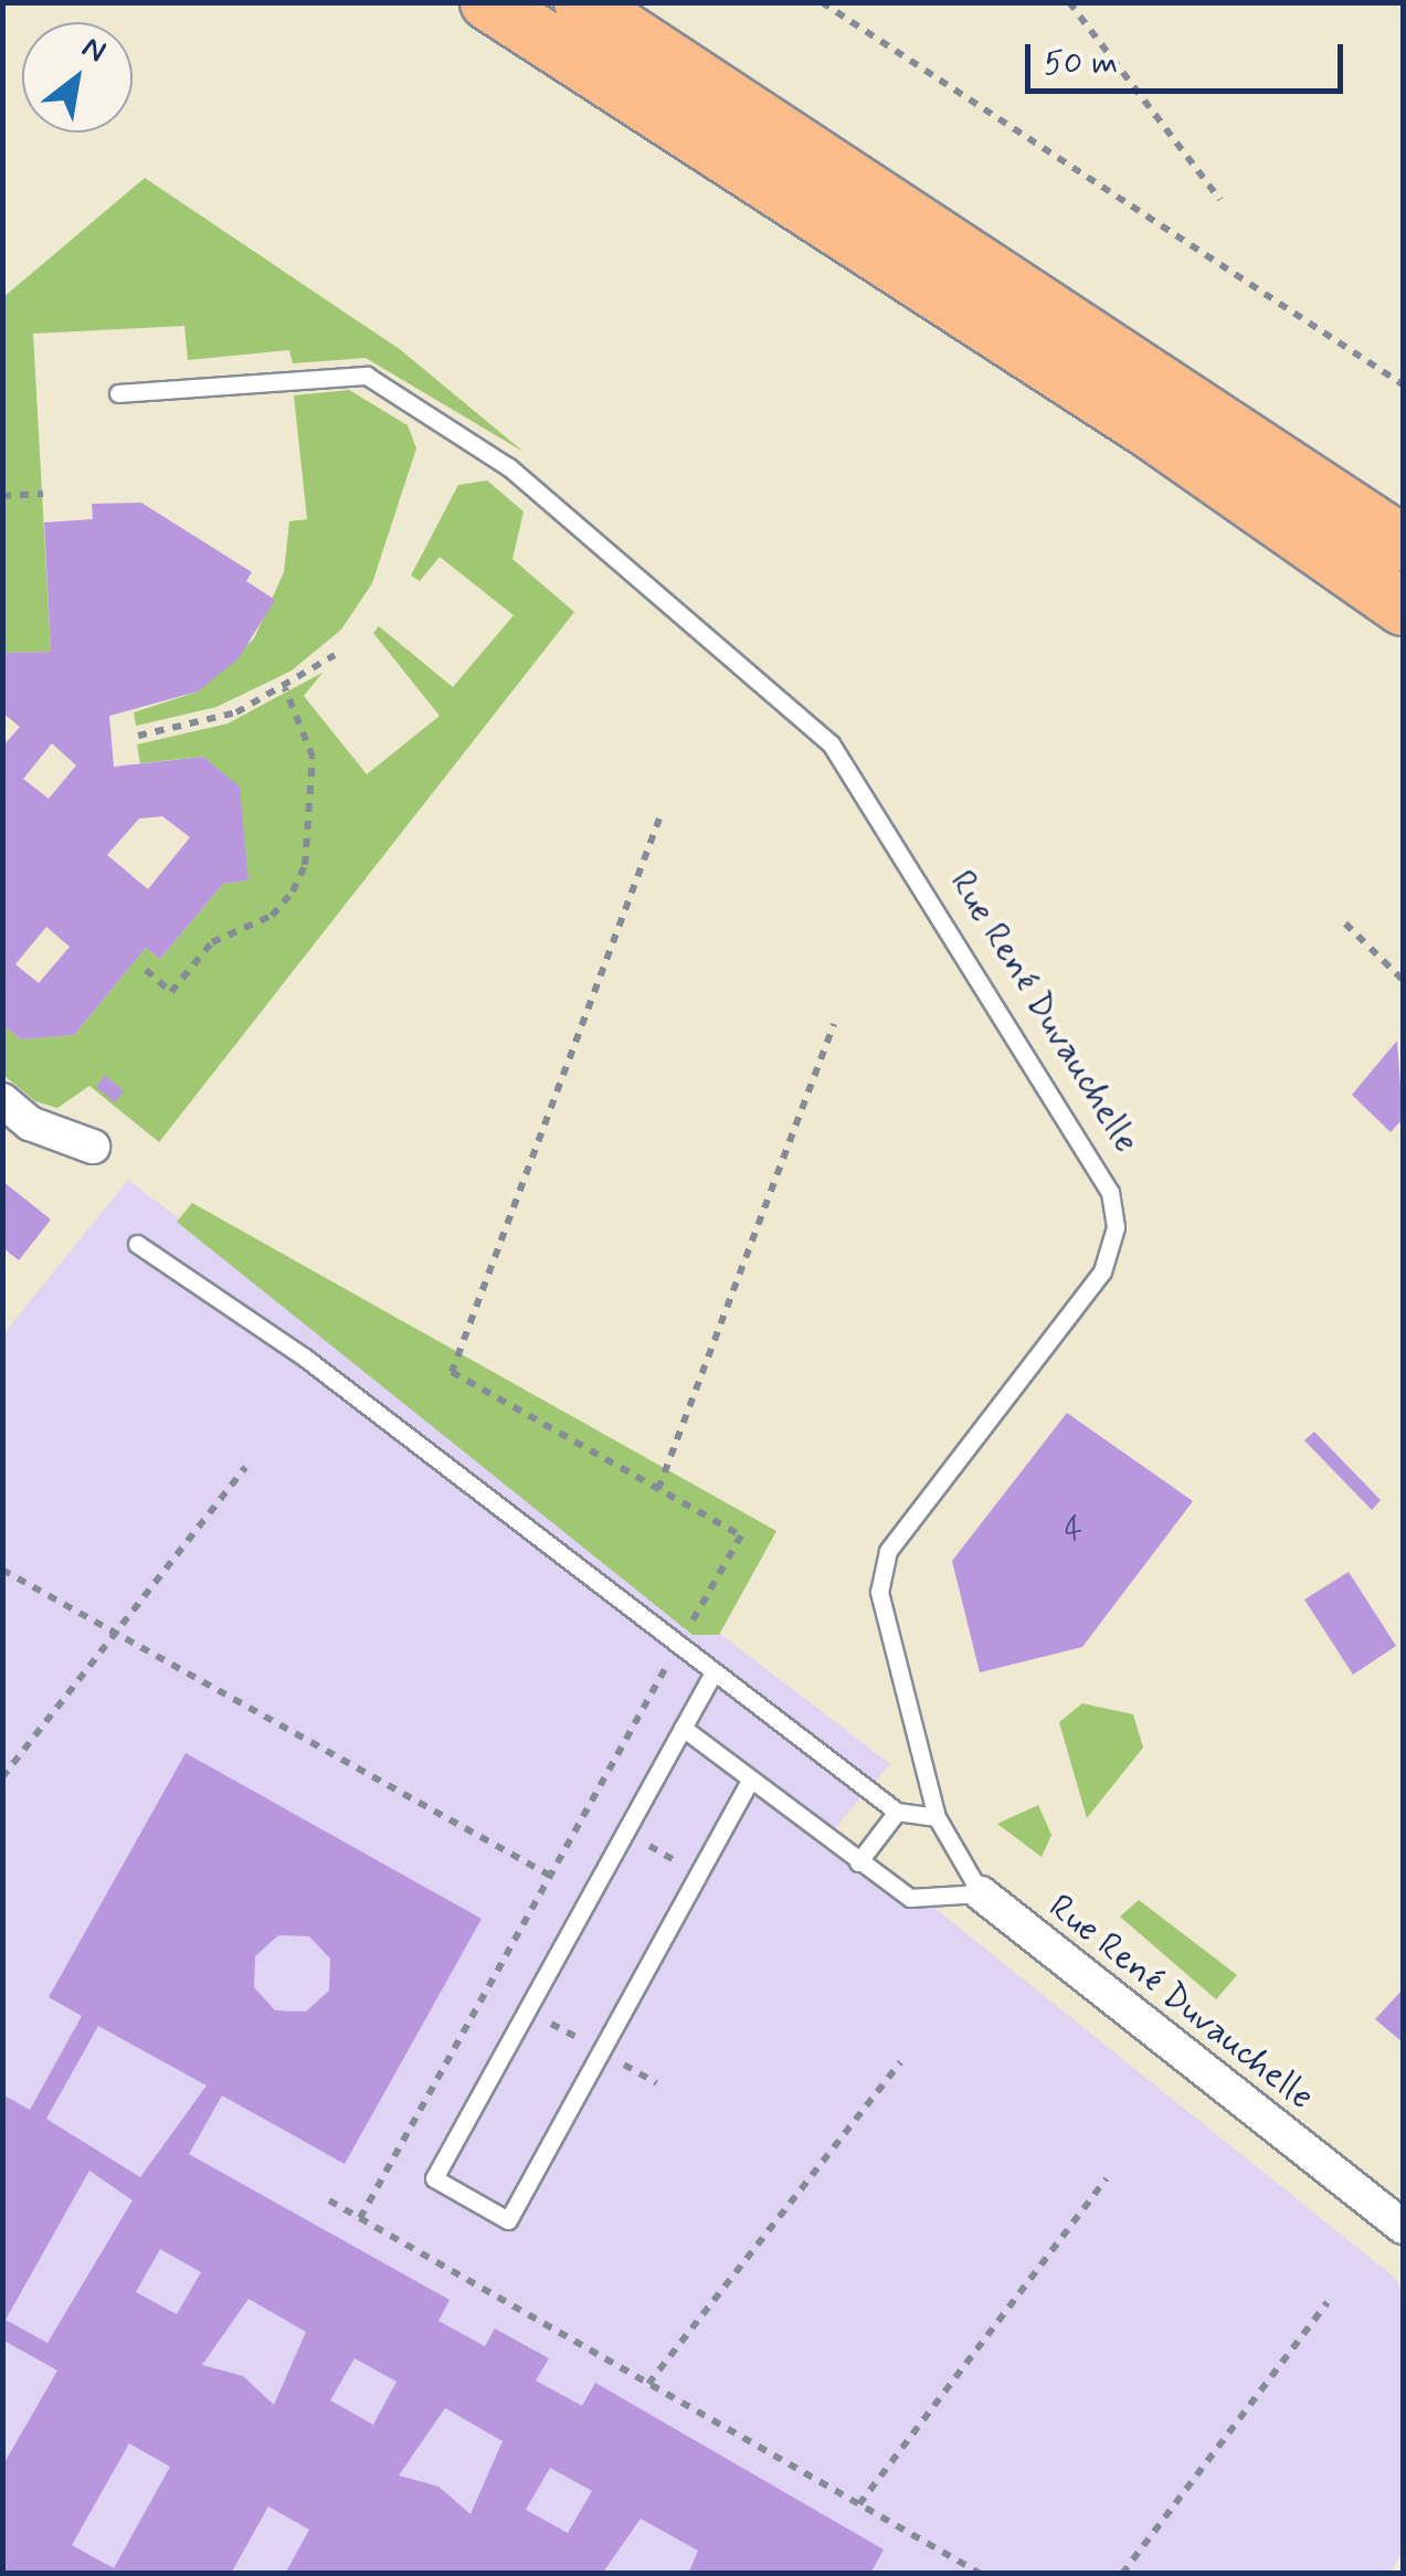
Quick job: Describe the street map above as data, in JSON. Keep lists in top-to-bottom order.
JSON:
{
  "streets": {
    "street": ["Rue René Duvauchelle"]
  },
  "house_numbers": ["4"],
  "scale_bar": "50 m",
  "north": "top right"
}
